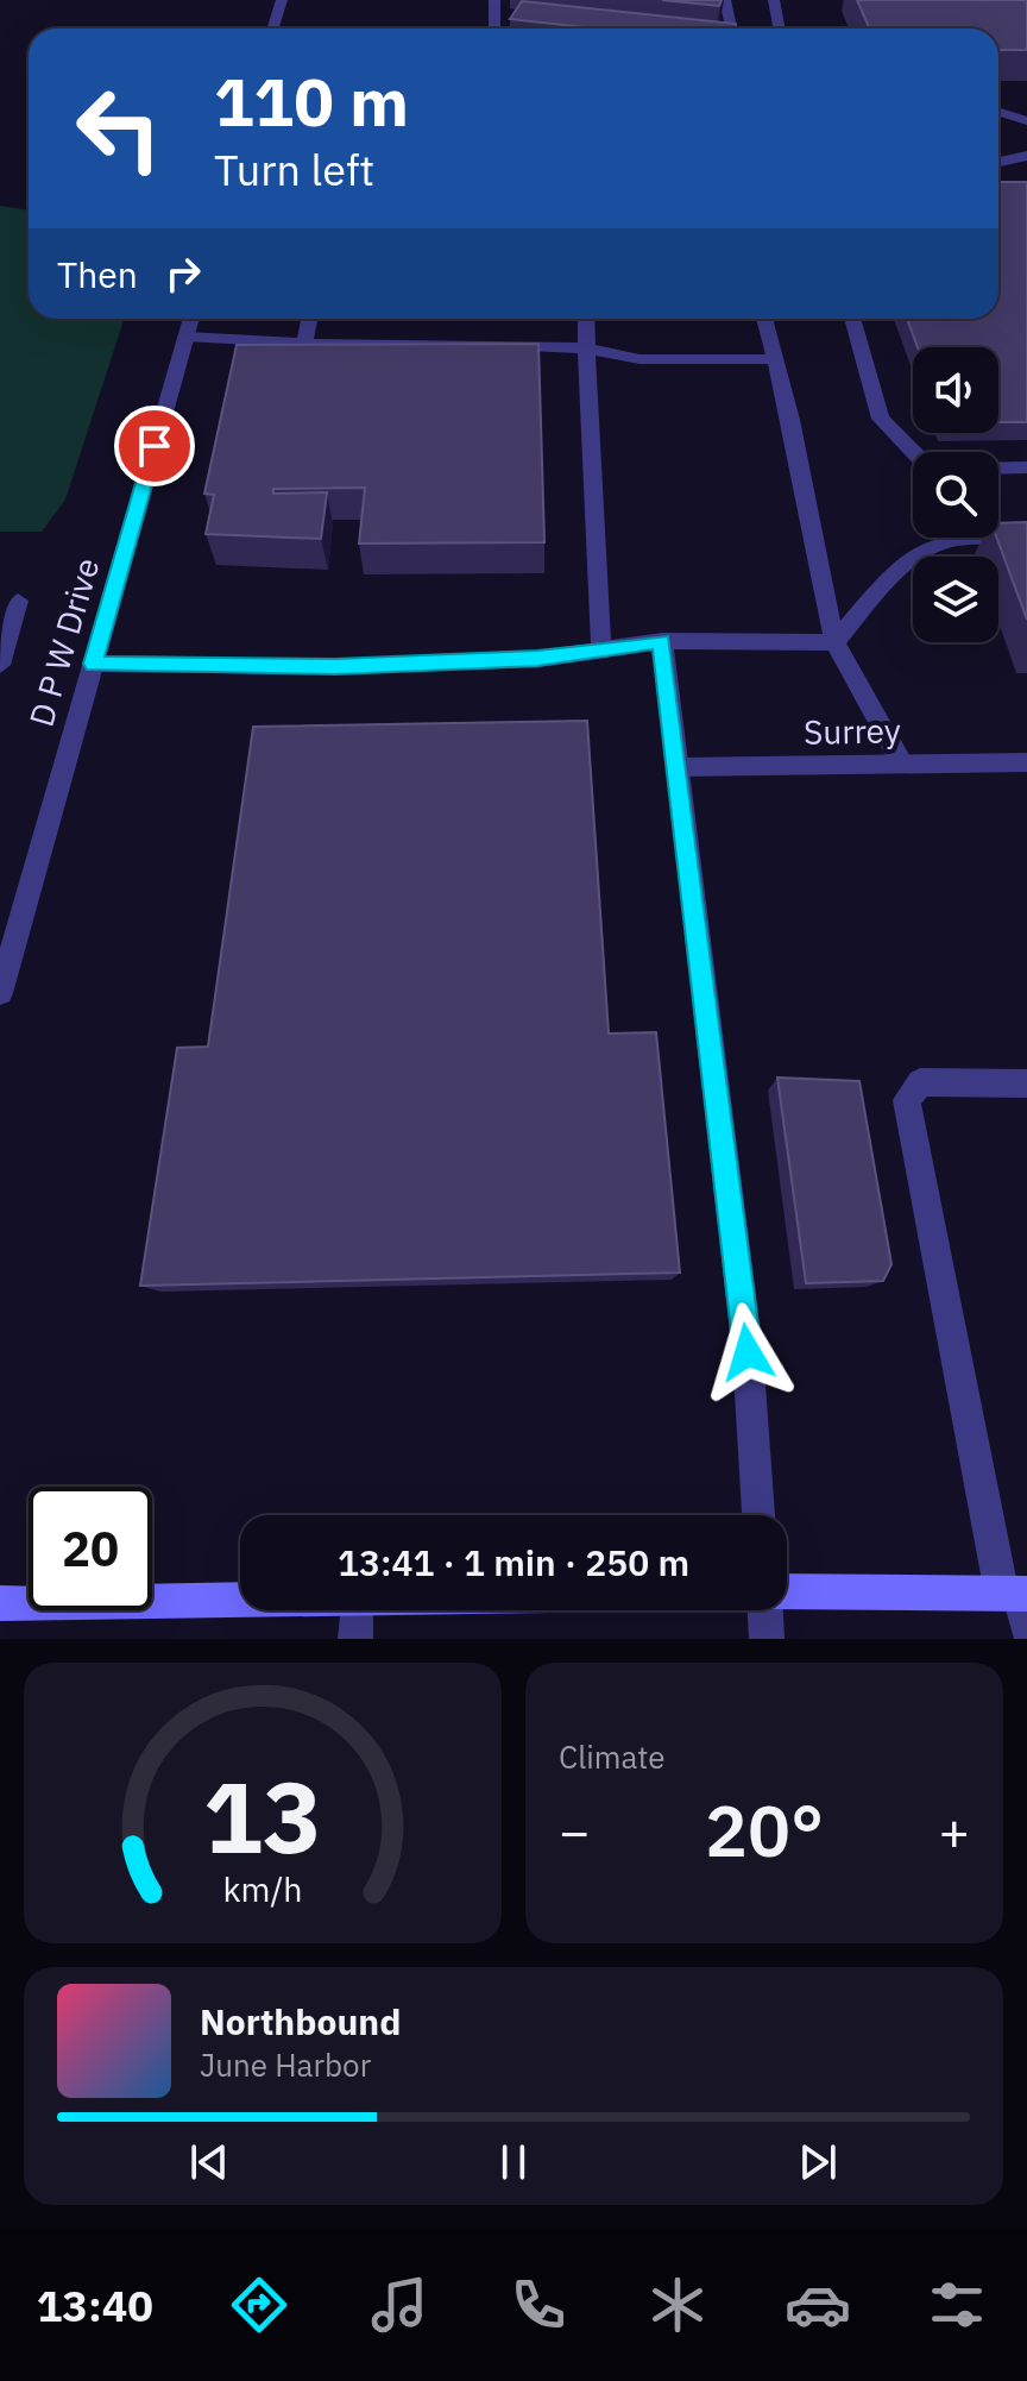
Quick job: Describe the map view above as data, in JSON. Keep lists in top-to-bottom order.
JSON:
{
  "streets": {
    "street": ["D P W Drive", "Surrey"]
  },
  "page": {
    "turn": ["110 m", "Turn left"],
    "then": "Then",
    "limit": "20",
    "trip": "13:41 · 1 min · 250 m",
    "tile": "Climate",
    "heat": ["−", "20°", "+"],
    "song": ["Northbound", "June Harbor"],
    "tabs": "13:40",
    "gauge": ["13", "km/h"]
  }
}
